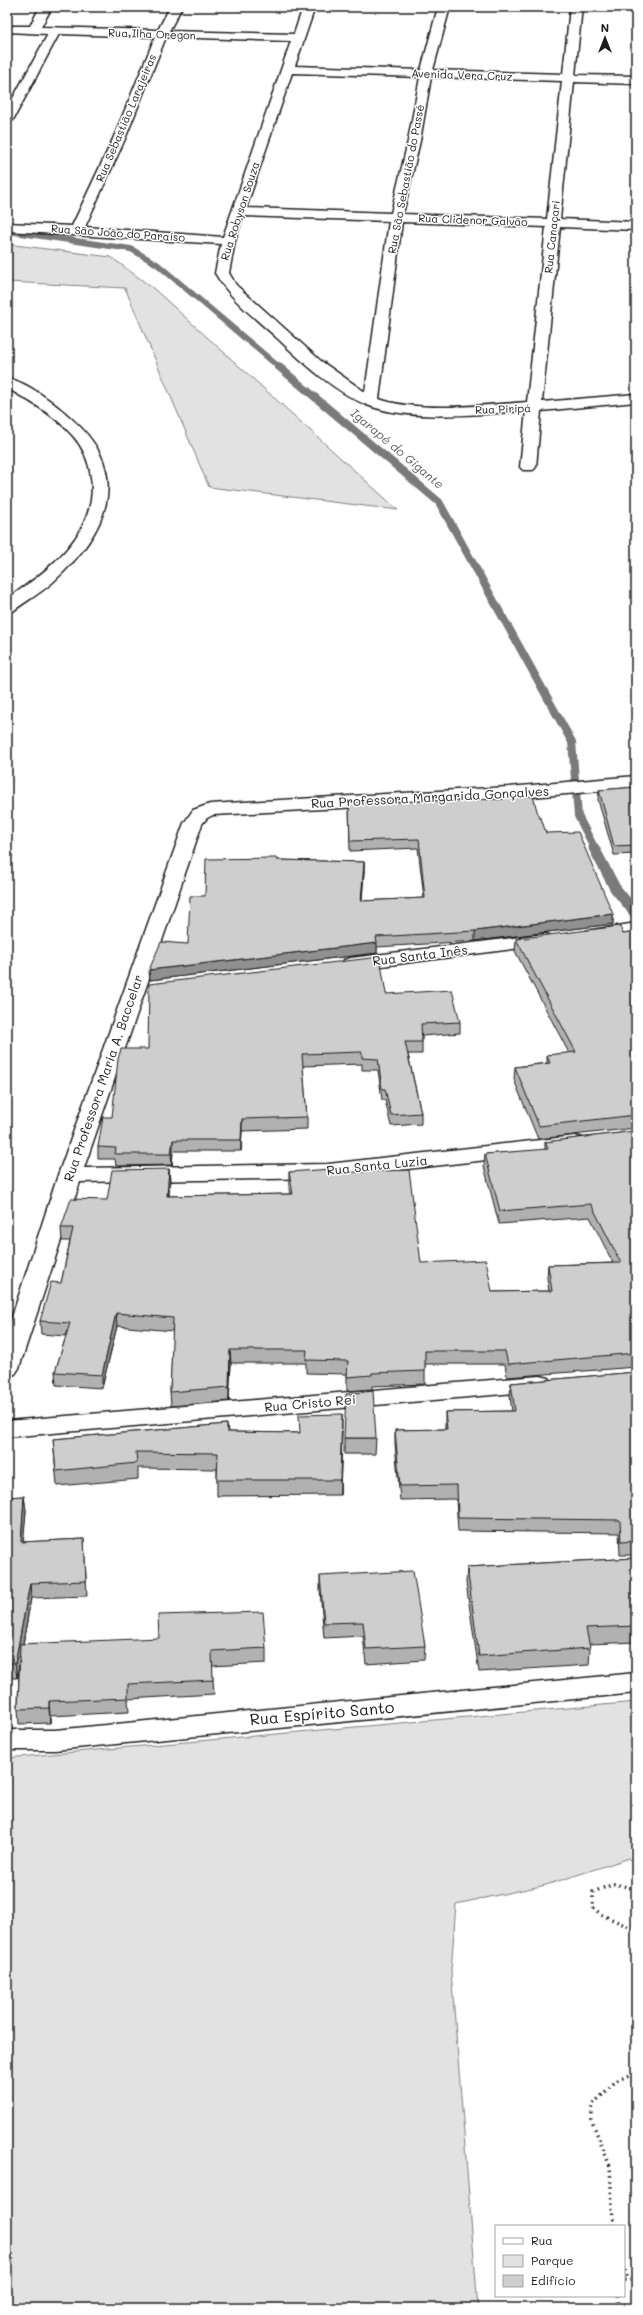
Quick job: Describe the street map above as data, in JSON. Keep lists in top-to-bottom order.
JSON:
{
  "streets": {
    "street": [
      "Rua Ilha Oregon",
      "Avenida Vera Cruz",
      "Rua Sebastião Larajeiras",
      "Rua São Sebastião do Passé",
      "Rua Robyson Souza",
      "Rua Clidenor Galvão",
      "Rua São João do Paraíso",
      "Rua Canaçari",
      "Rua Piripá",
      "Rua Professora Margarida Gonçalves",
      "Rua Santa Inês",
      "Rua Professora Maria A. Baccelar",
      "Rua Santa Luzia",
      "Rua Cristo Rei",
      "Rua Espírito Santo"
    ]
  },
  "crossings": [
    ["Rua Ilha Oregon", "Rua Sebastião Larajeiras"],
    ["Rua Ilha Oregon", "Rua Robyson Souza"],
    ["Avenida Vera Cruz", "Rua São Sebastião do Passé"],
    ["Avenida Vera Cruz", "Rua Robyson Souza"],
    ["Avenida Vera Cruz", "Rua Canaçari"],
    ["Rua Sebastião Larajeiras", "Rua São João do Paraíso"],
    ["Rua São Sebastião do Passé", "Rua Robyson Souza"],
    ["Rua São Sebastião do Passé", "Rua Clidenor Galvão"],
    ["Rua São Sebastião do Passé", "Rua Piripá"],
    ["Rua Robyson Souza", "Rua Clidenor Galvão"],
    ["Rua Robyson Souza", "Rua São João do Paraíso"],
    ["Rua Robyson Souza", "Rua Piripá"],
    ["Rua Clidenor Galvão", "Rua Canaçari"],
    ["Rua Canaçari", "Rua Piripá"],
    ["Rua Professora Margarida Gonçalves", "Rua Professora Maria A. Baccelar"],
    ["Rua Professora Maria A. Baccelar", "Rua Santa Luzia"]
  ],
  "water": ["Igarapé do Gigante"],
  "legend": ["Rua", "Parque", "Edifício"],
  "north": "top"
}
